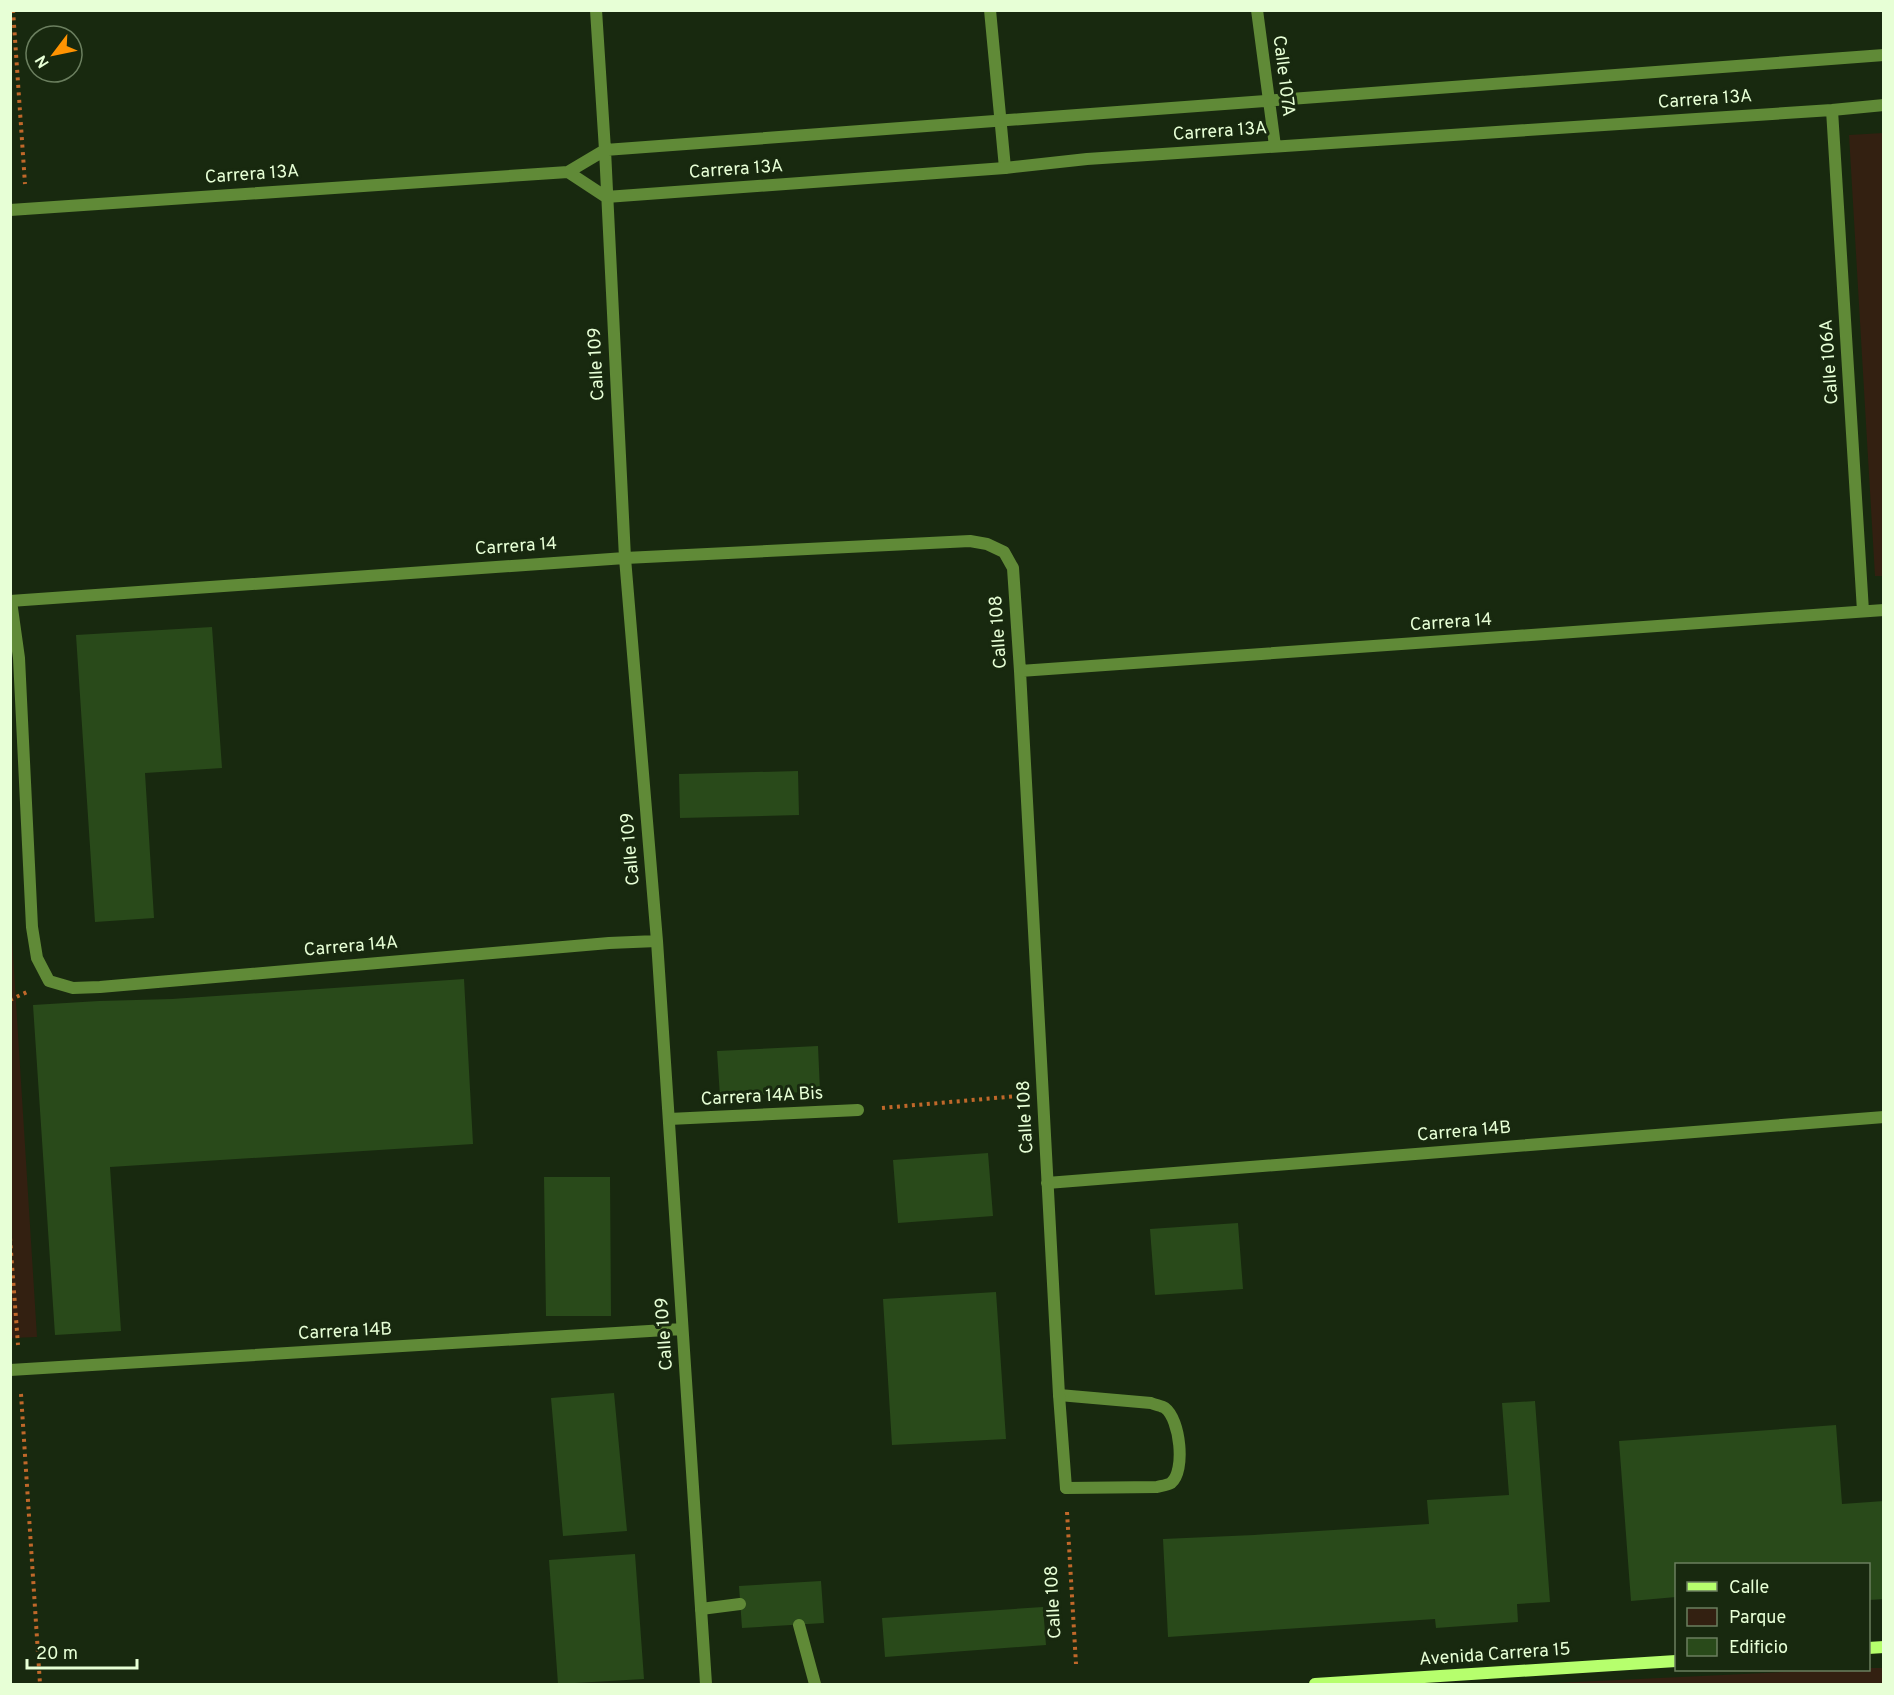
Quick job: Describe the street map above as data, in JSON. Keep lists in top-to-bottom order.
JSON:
{
  "streets": {
    "main road": ["Avenida Carrera 15"],
    "street": [
      "Calle 107A",
      "Carrera 13A",
      "Calle 106A",
      "Calle 109",
      "Carrera 14",
      "Calle 108",
      "Carrera 14A",
      "Carrera 14A Bis",
      "Carrera 14B"
    ]
  },
  "crossings": [
    ["Calle 107A", "Carrera 13A"],
    ["Carrera 13A", "Calle 106A"],
    ["Carrera 13A", "Calle 109"],
    ["Calle 106A", "Carrera 14"],
    ["Calle 109", "Carrera 14"],
    ["Calle 109", "Carrera 14A"],
    ["Calle 109", "Carrera 14A Bis"],
    ["Calle 109", "Carrera 14B"],
    ["Carrera 14", "Calle 108"],
    ["Carrera 14", "Carrera 14A"],
    ["Calle 108", "Carrera 14B"]
  ],
  "legend": ["Calle", "Parque", "Edificio"],
  "scale_bar": "20 m",
  "north": "bottom left"
}
